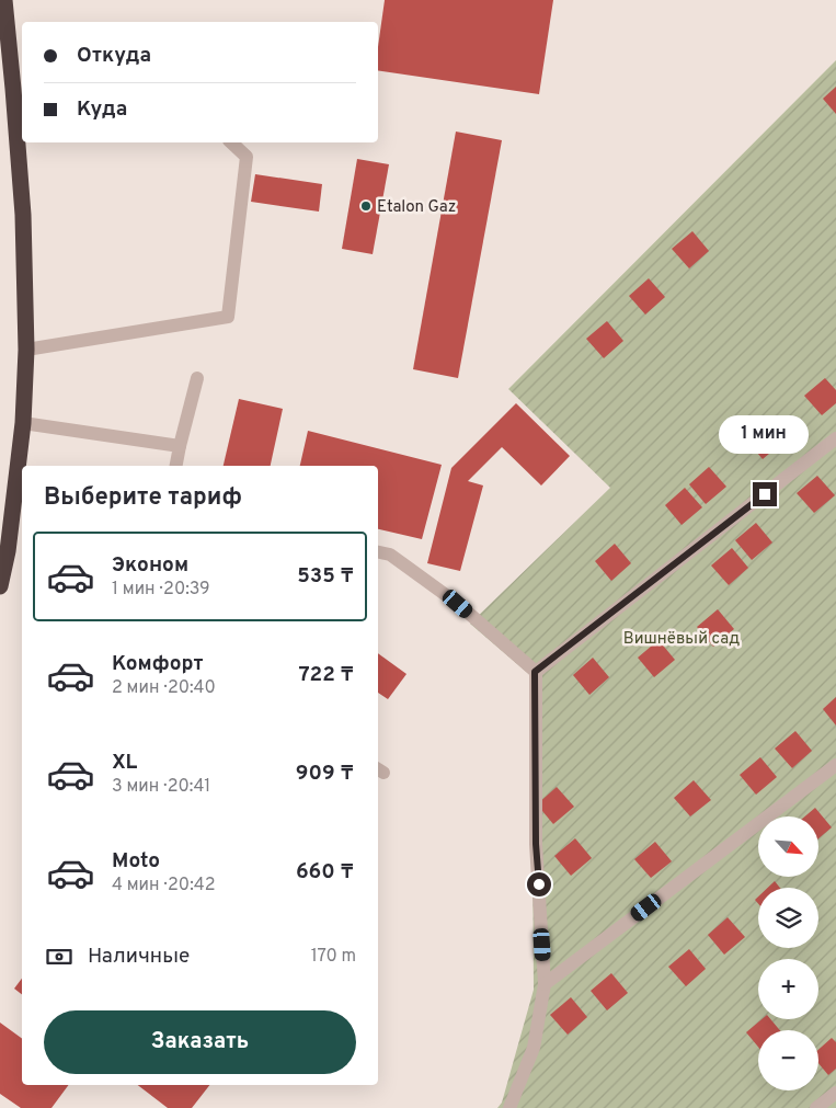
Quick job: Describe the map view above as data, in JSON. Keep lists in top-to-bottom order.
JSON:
{
  "parks": ["Вишнёвый сад"],
  "places": ["Etalon Gaz"],
  "north": "bottom right",
  "page": {
    "banner": ["Откуда", "Куда"],
    "bubble": "1 мин",
    "heading": "Выберите тариф",
    "list": [
      {
        "name": "Эконом",
        "note": "1 мин · 20:39",
        "value": "535 ₸"
      },
      {
        "name": "Комфорт",
        "note": "2 мин · 20:40",
        "value": "722 ₸"
      },
      {
        "name": "XL",
        "note": "3 мин · 20:41",
        "value": "909 ₸"
      },
      {
        "name": "Moto",
        "note": "4 мин · 20:42",
        "value": "660 ₸"
      }
    ],
    "map_buttons": ["+", "−"],
    "pay": ["Наличные", "170 m"],
    "buttons": "Заказать"
  }
}
